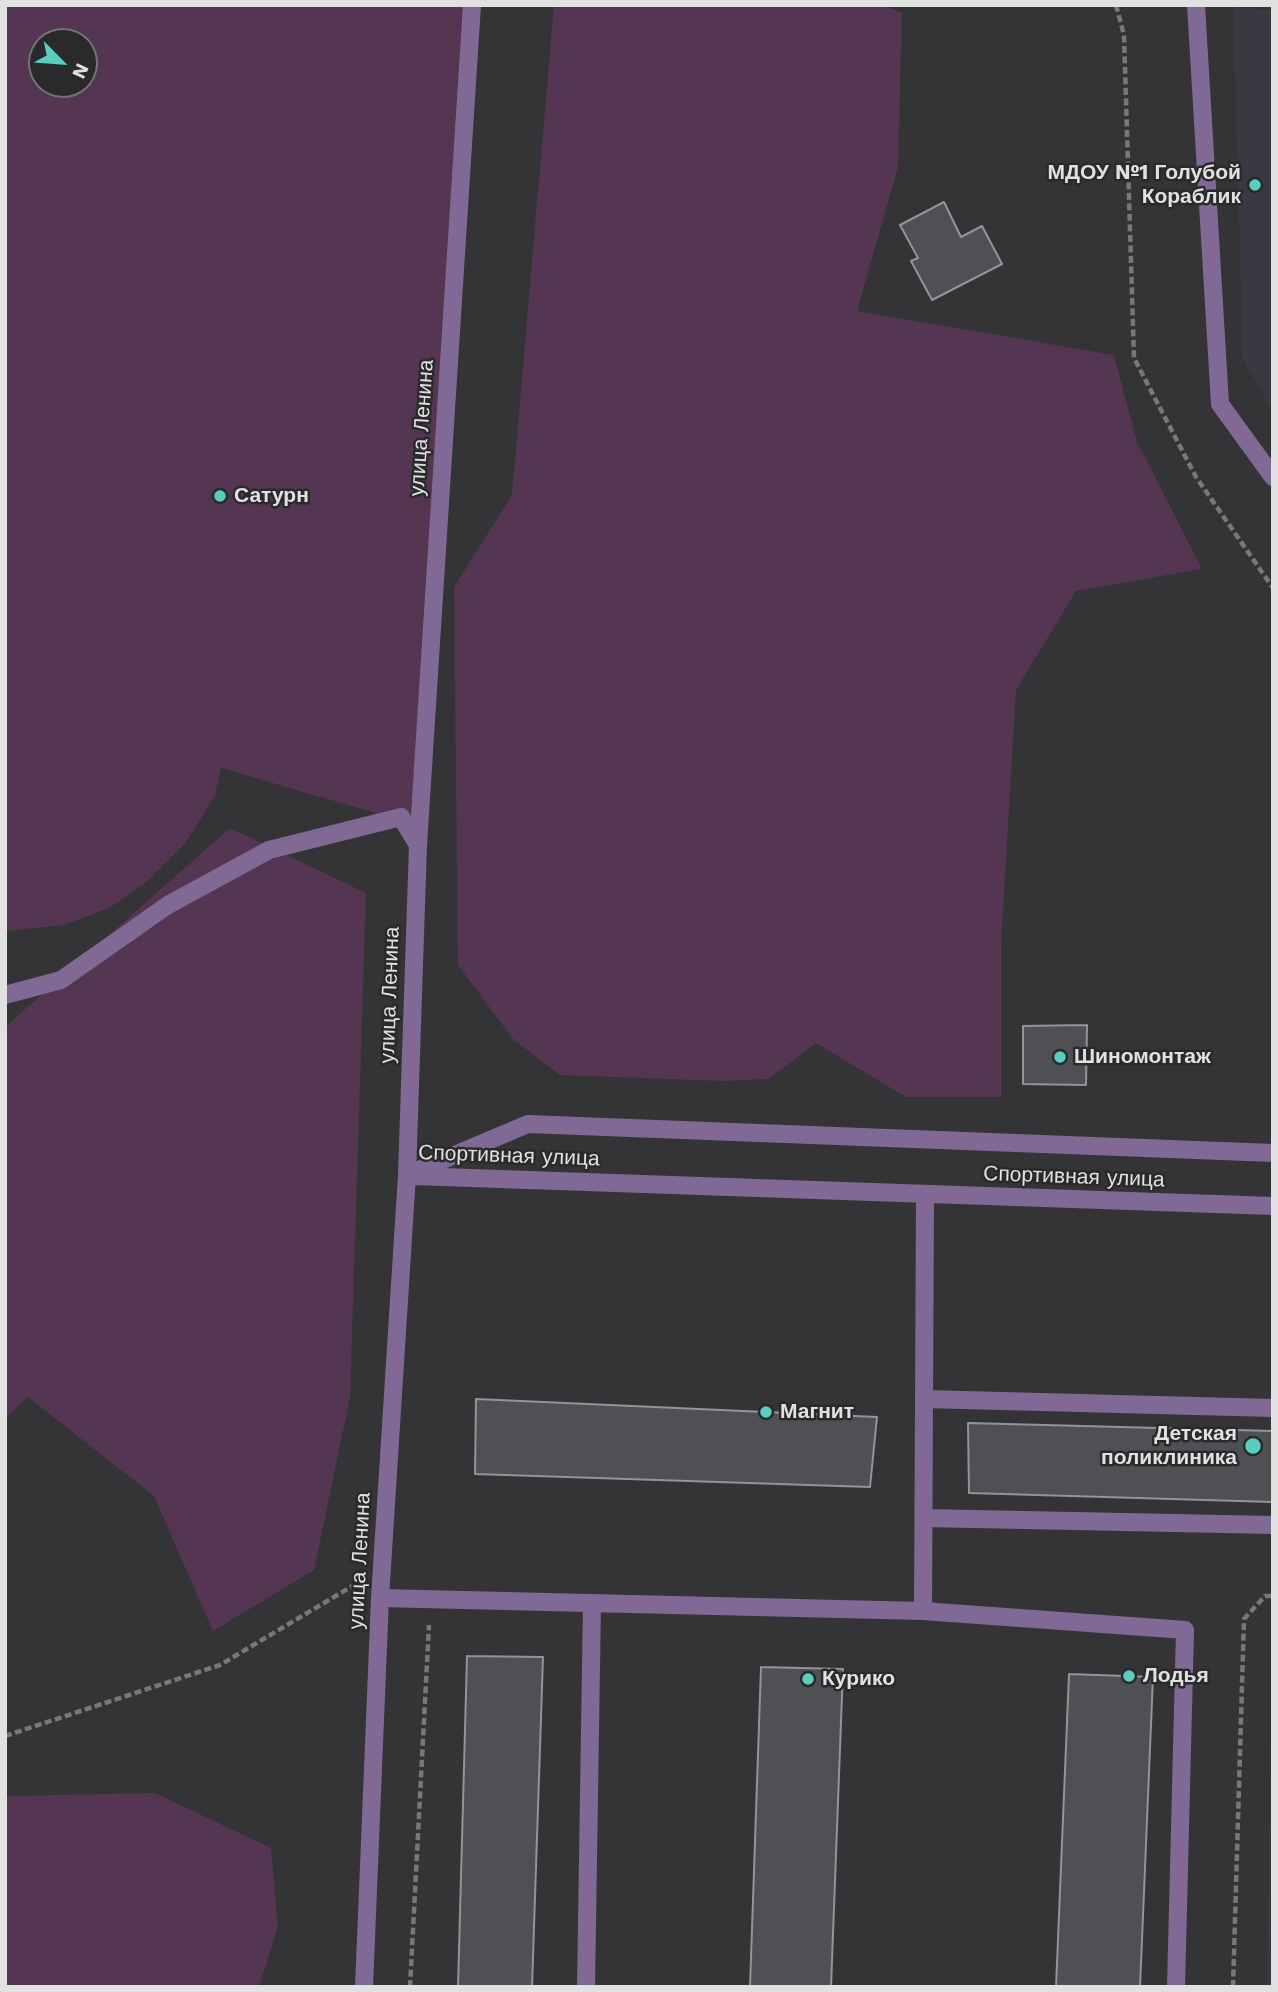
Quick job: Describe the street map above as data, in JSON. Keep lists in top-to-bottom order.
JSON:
{
  "streets": {
    "street": ["улица Ленина", "Спортивная улица"]
  },
  "crossings": [
    ["улица Ленина", "Спортивная улица"]
  ],
  "places": [
    "МДОУ №1 Голубой Кораблик",
    "Сатурн",
    "Шиномонтаж",
    "Магнит",
    "Детская поликлиника",
    "Лодья",
    "Курико"
  ],
  "north": "bottom right"
}
